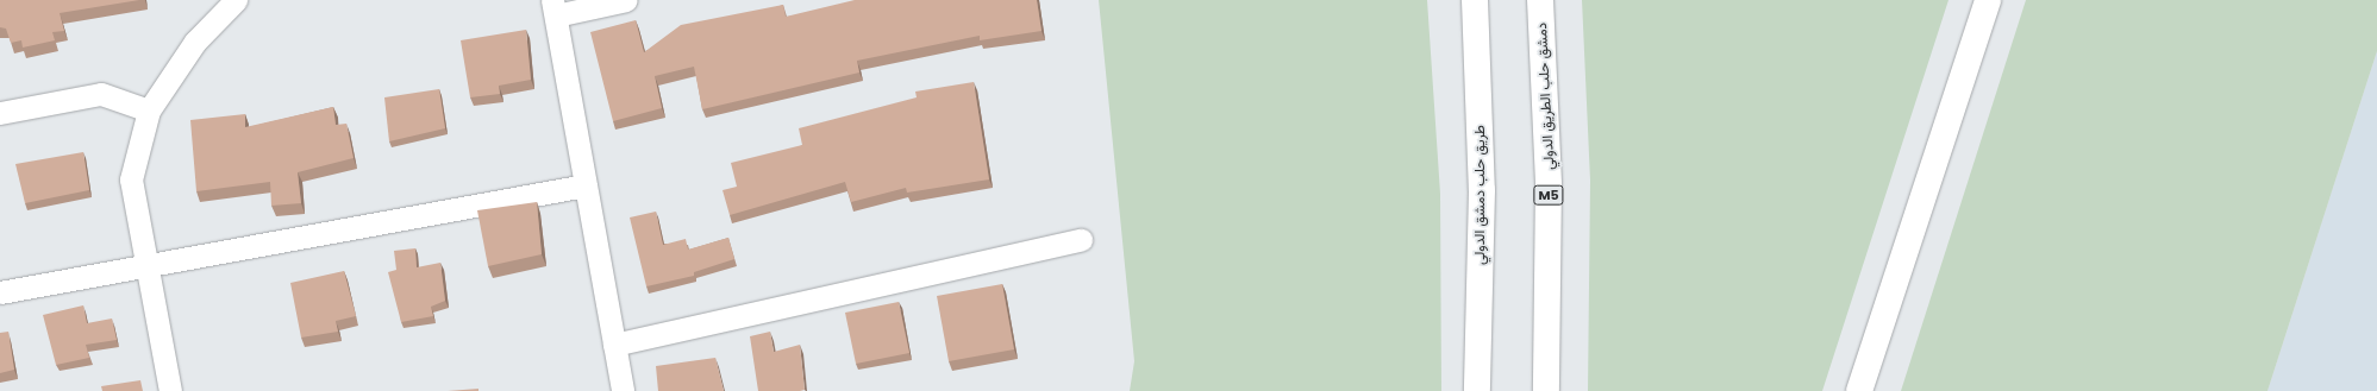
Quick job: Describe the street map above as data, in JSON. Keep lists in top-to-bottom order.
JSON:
{
  "streets": {
    "main road": ["دمشق حلب الطريق الدولي", "طريق حلب دمشق الدولي", "M5"]
  }
}
